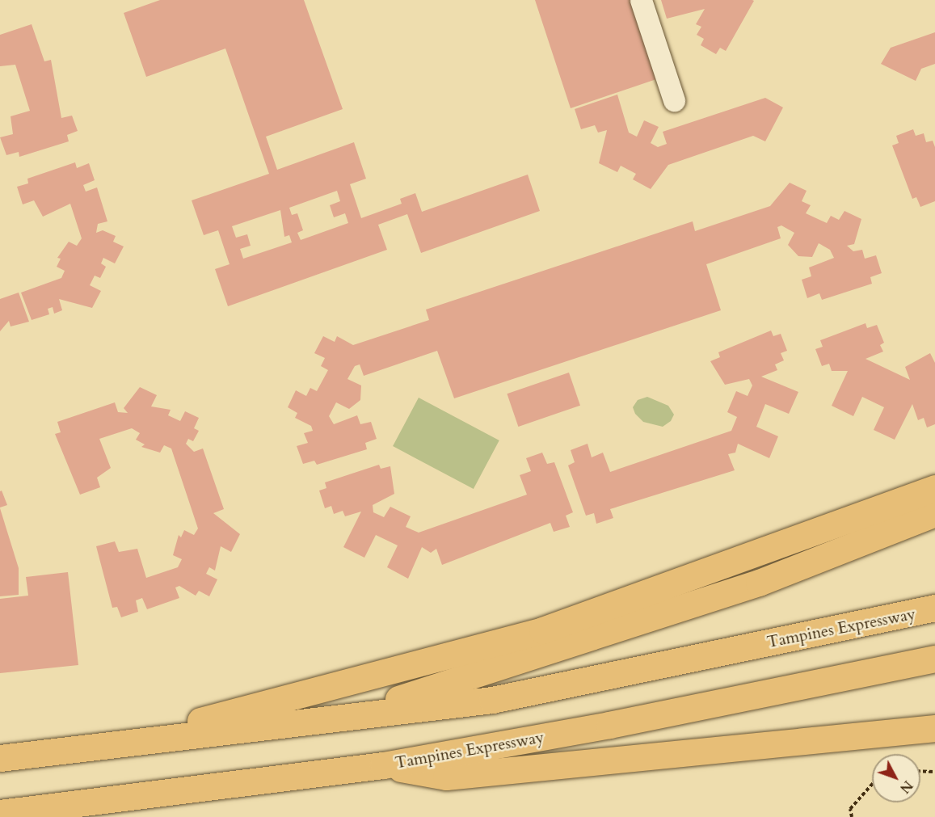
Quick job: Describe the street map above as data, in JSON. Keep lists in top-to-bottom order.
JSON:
{
  "streets": {
    "highway": ["Tampines Expressway"]
  },
  "north": "bottom right"
}
